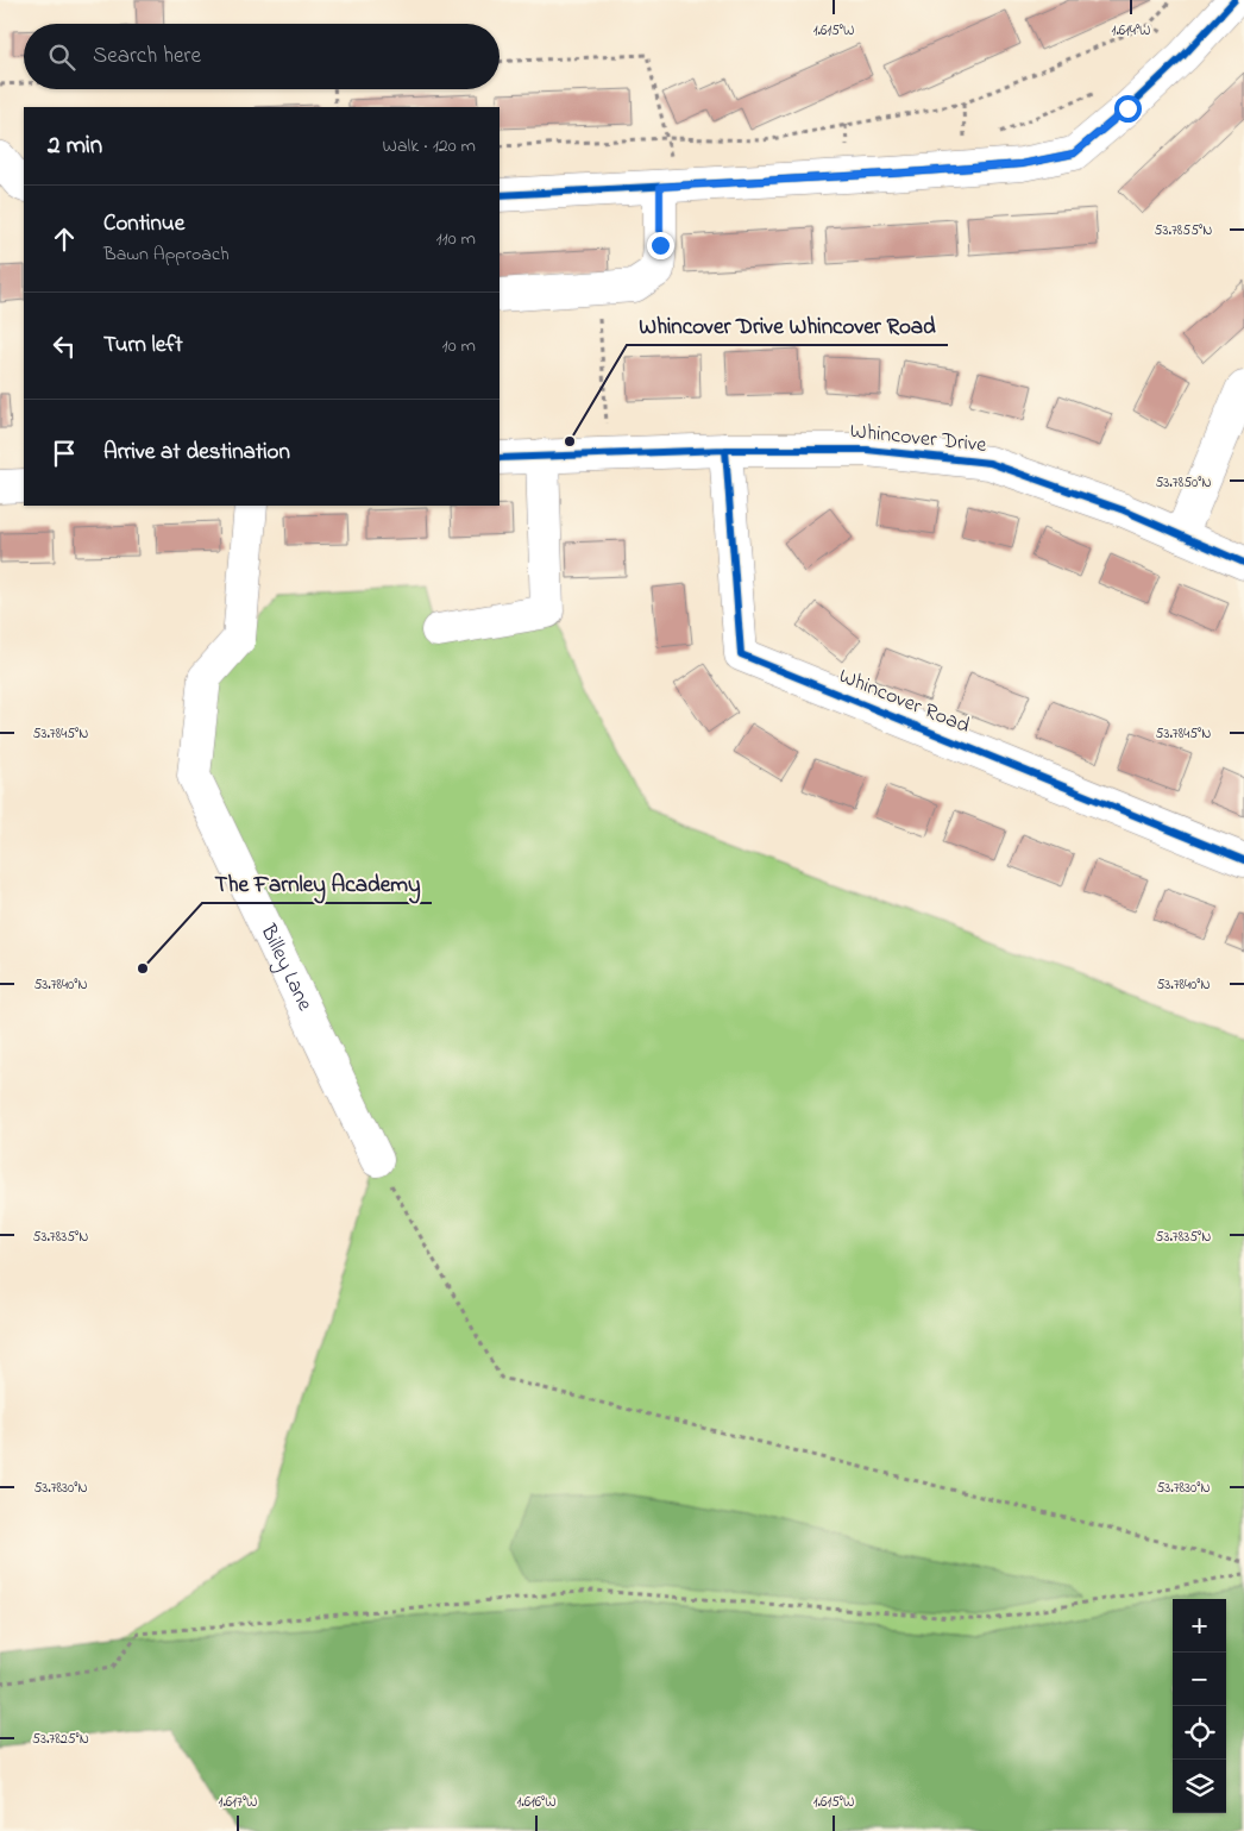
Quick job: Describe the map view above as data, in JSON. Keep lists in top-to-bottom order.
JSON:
{
  "streets": {
    "street": ["Whincover Drive", "Whincover Road", "Billey Lane"]
  },
  "crossings": [
    ["Whincover Drive", "Whincover Road"]
  ],
  "places": ["Whincover Drive Whincover Road", "The Farnley Academy"],
  "page": {
    "search": "Search here",
    "heading": ["2 min", "Walk · 120 m"],
    "list": [
      ["Continue", "Bawn Approach", "110 m"],
      ["Turn left", "10 m"],
      "Arrive at destination"
    ],
    "map_buttons": ["+", "−"]
  },
  "coordinates": [
    "1.615°W",
    "1.614°W",
    "53.7855°N",
    "53.7850°N",
    "53.7845°N",
    "53.7840°N",
    "53.7835°N",
    "53.7830°N",
    "53.7825°N",
    "1.617°W",
    "1.616°W"
  ]
}
